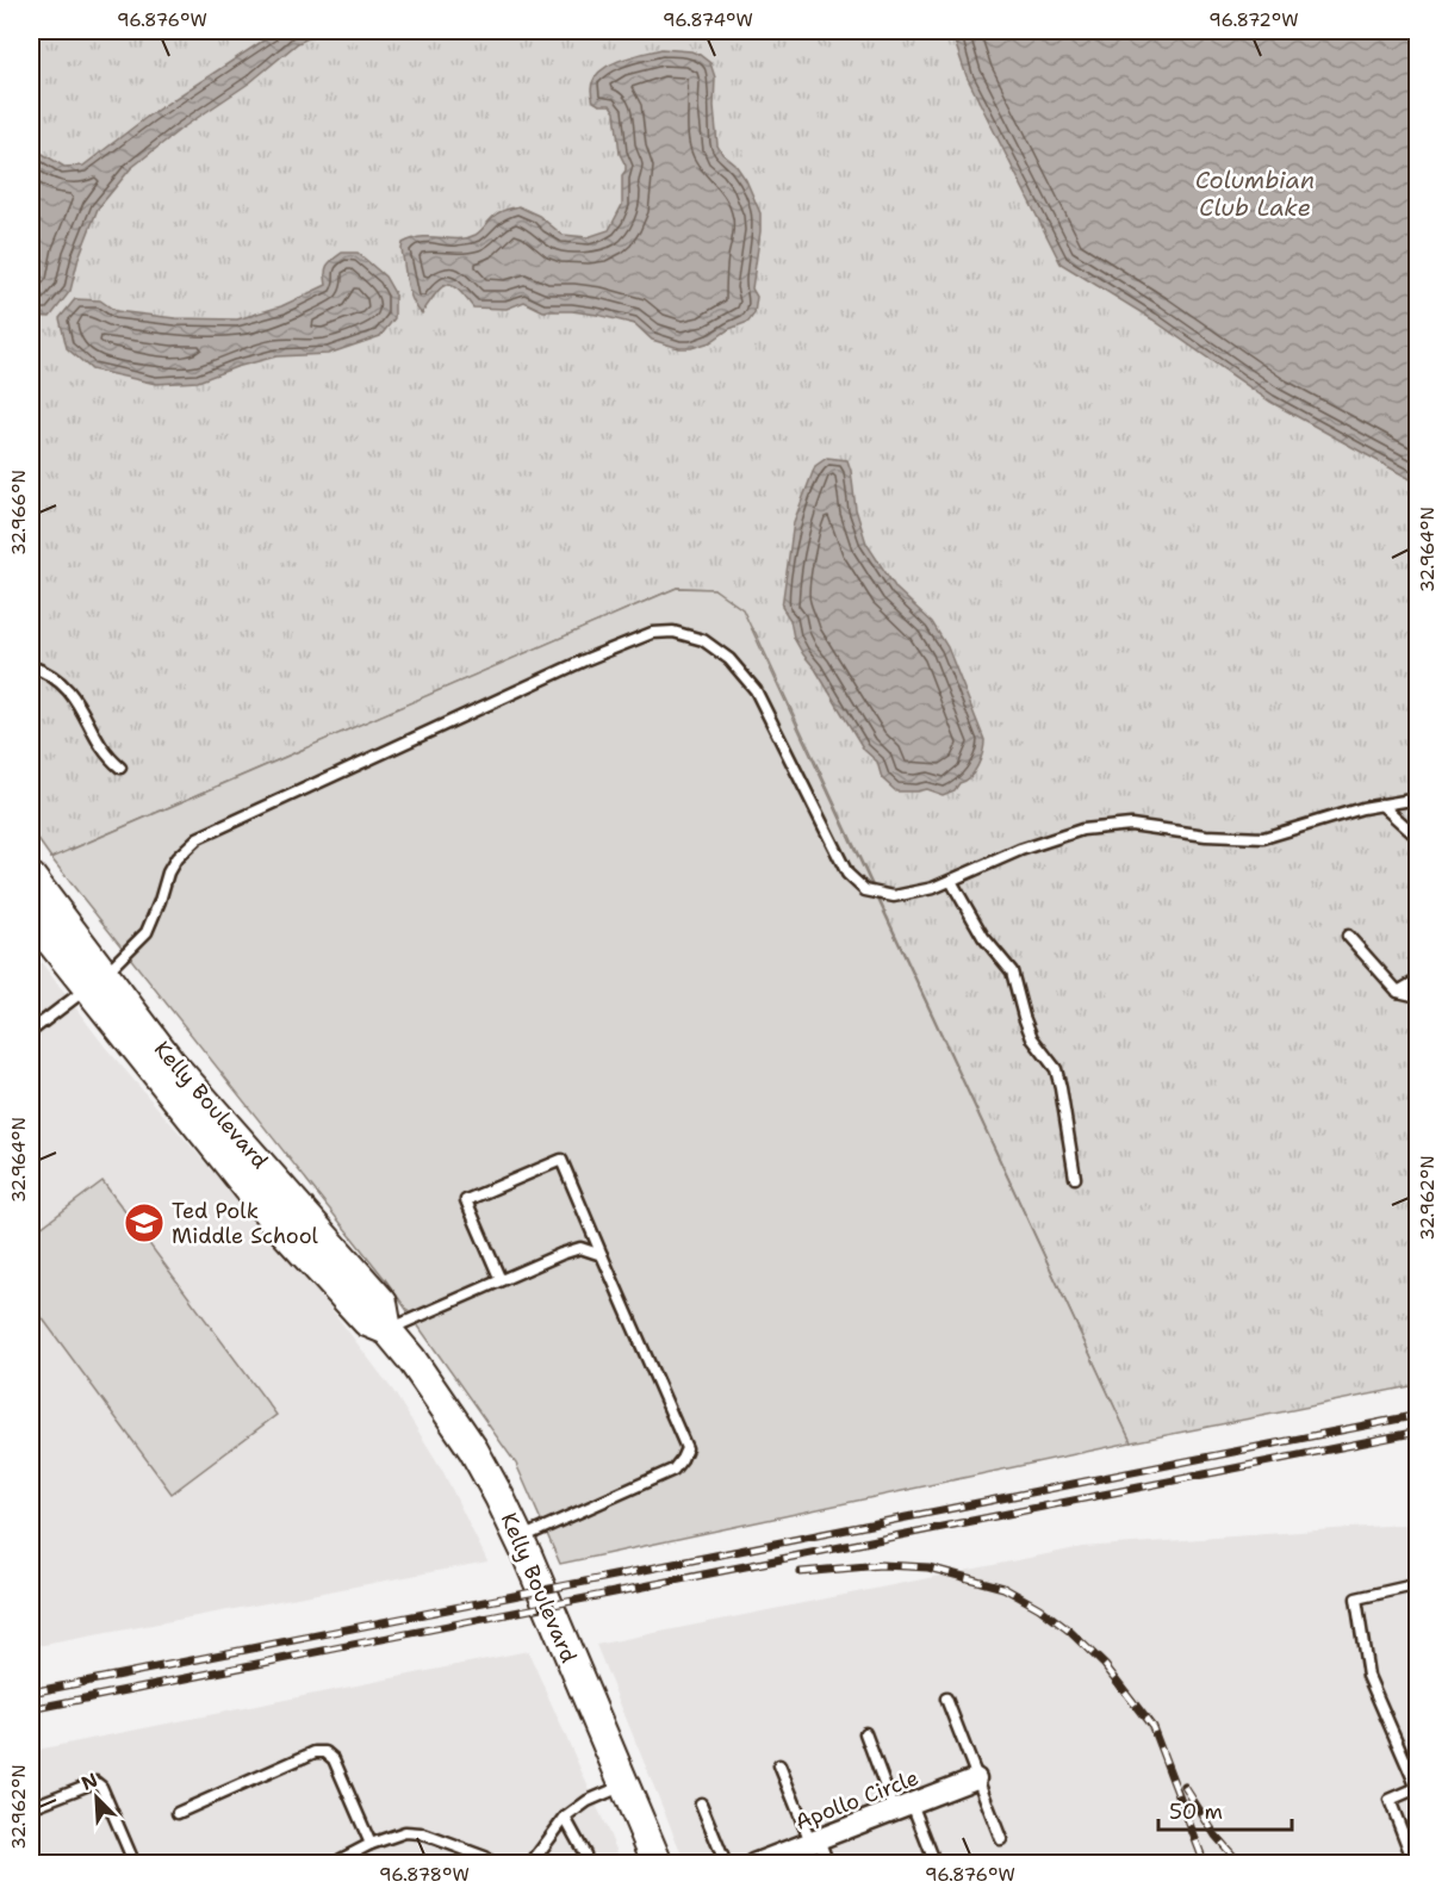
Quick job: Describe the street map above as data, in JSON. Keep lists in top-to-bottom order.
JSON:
{
  "streets": {
    "street": ["Kelly Boulevard", "Apollo Circle"]
  },
  "water": ["Columbian Club Lake"],
  "places": {
    "school or university": ["Ted Polk Middle School"]
  },
  "scale_bar": "50 m",
  "north": "top left",
  "coordinates": [
    "96.876°W",
    "96.874°W",
    "96.872°W",
    "32.966°N",
    "32.964°N",
    "32.962°N",
    "96.878°W"
  ]
}
